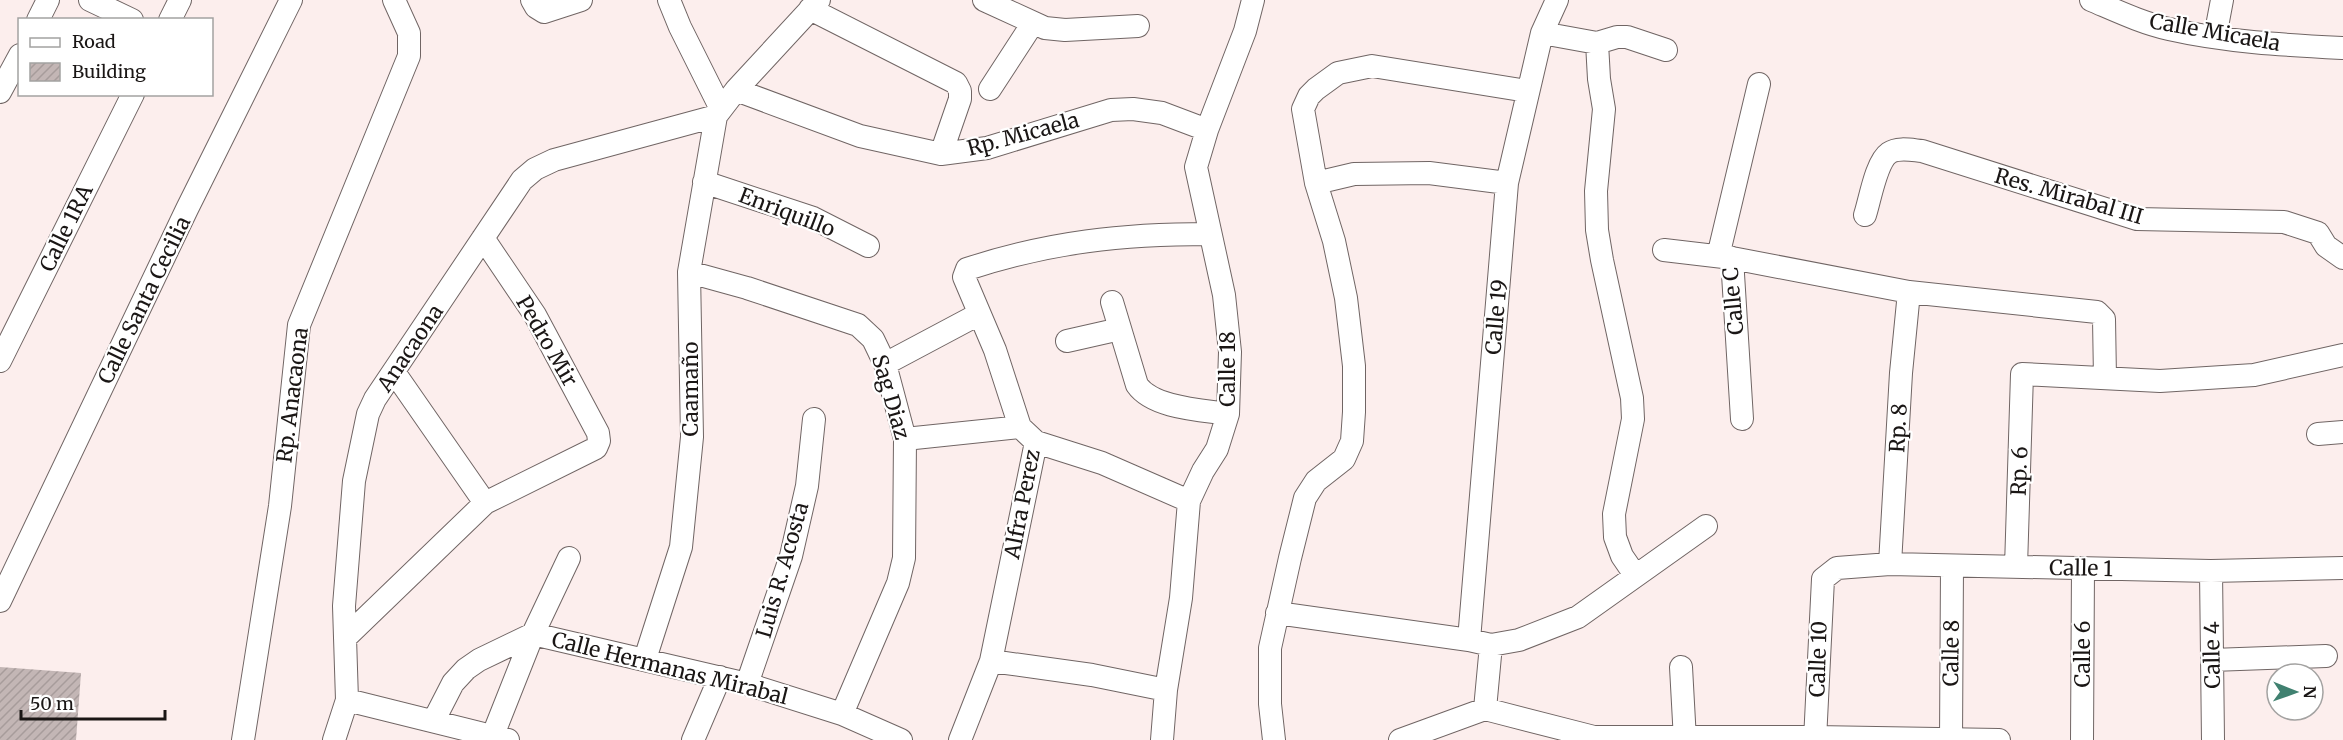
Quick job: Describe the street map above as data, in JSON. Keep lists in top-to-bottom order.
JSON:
{
  "streets": {
    "street": [
      "Calle Micaela",
      "Rp. Micaela",
      "Res. Mirabal III",
      "Enriquillo",
      "Calle 1RA",
      "Calle Santa Cecilia",
      "Calle C",
      "Calle 19",
      "Pedro Mir",
      "Anacaona",
      "Calle 18",
      "Caamaño",
      "Rp. Anacaona",
      "Sag Diaz",
      "Rp. 8",
      "Rp. 6",
      "Alfra Perez",
      "Calle 1",
      "Luis R. Acosta",
      "Calle 8",
      "Calle 6",
      "Calle 4",
      "Calle 10",
      "Calle Hermanas Mirabal"
    ]
  },
  "crossings": [
    ["Rp. Micaela", "Calle 18"],
    ["Enriquillo", "Caamaño"],
    ["Pedro Mir", "Anacaona"],
    ["Anacaona", "Caamaño"],
    ["Calle 18", "Alfra Perez"],
    ["Caamaño", "Sag Diaz"],
    ["Caamaño", "Calle Hermanas Mirabal"],
    ["Sag Diaz", "Calle Hermanas Mirabal"],
    ["Rp. 8", "Calle 1"],
    ["Rp. 6", "Calle 1"],
    ["Calle 1", "Calle 8"],
    ["Calle 1", "Calle 6"],
    ["Calle 1", "Calle 4"],
    ["Calle 1", "Calle 10"],
    ["Luis R. Acosta", "Calle Hermanas Mirabal"]
  ],
  "legend": ["Road", "Building"],
  "scale_bar": "50 m",
  "north": "right"
}
